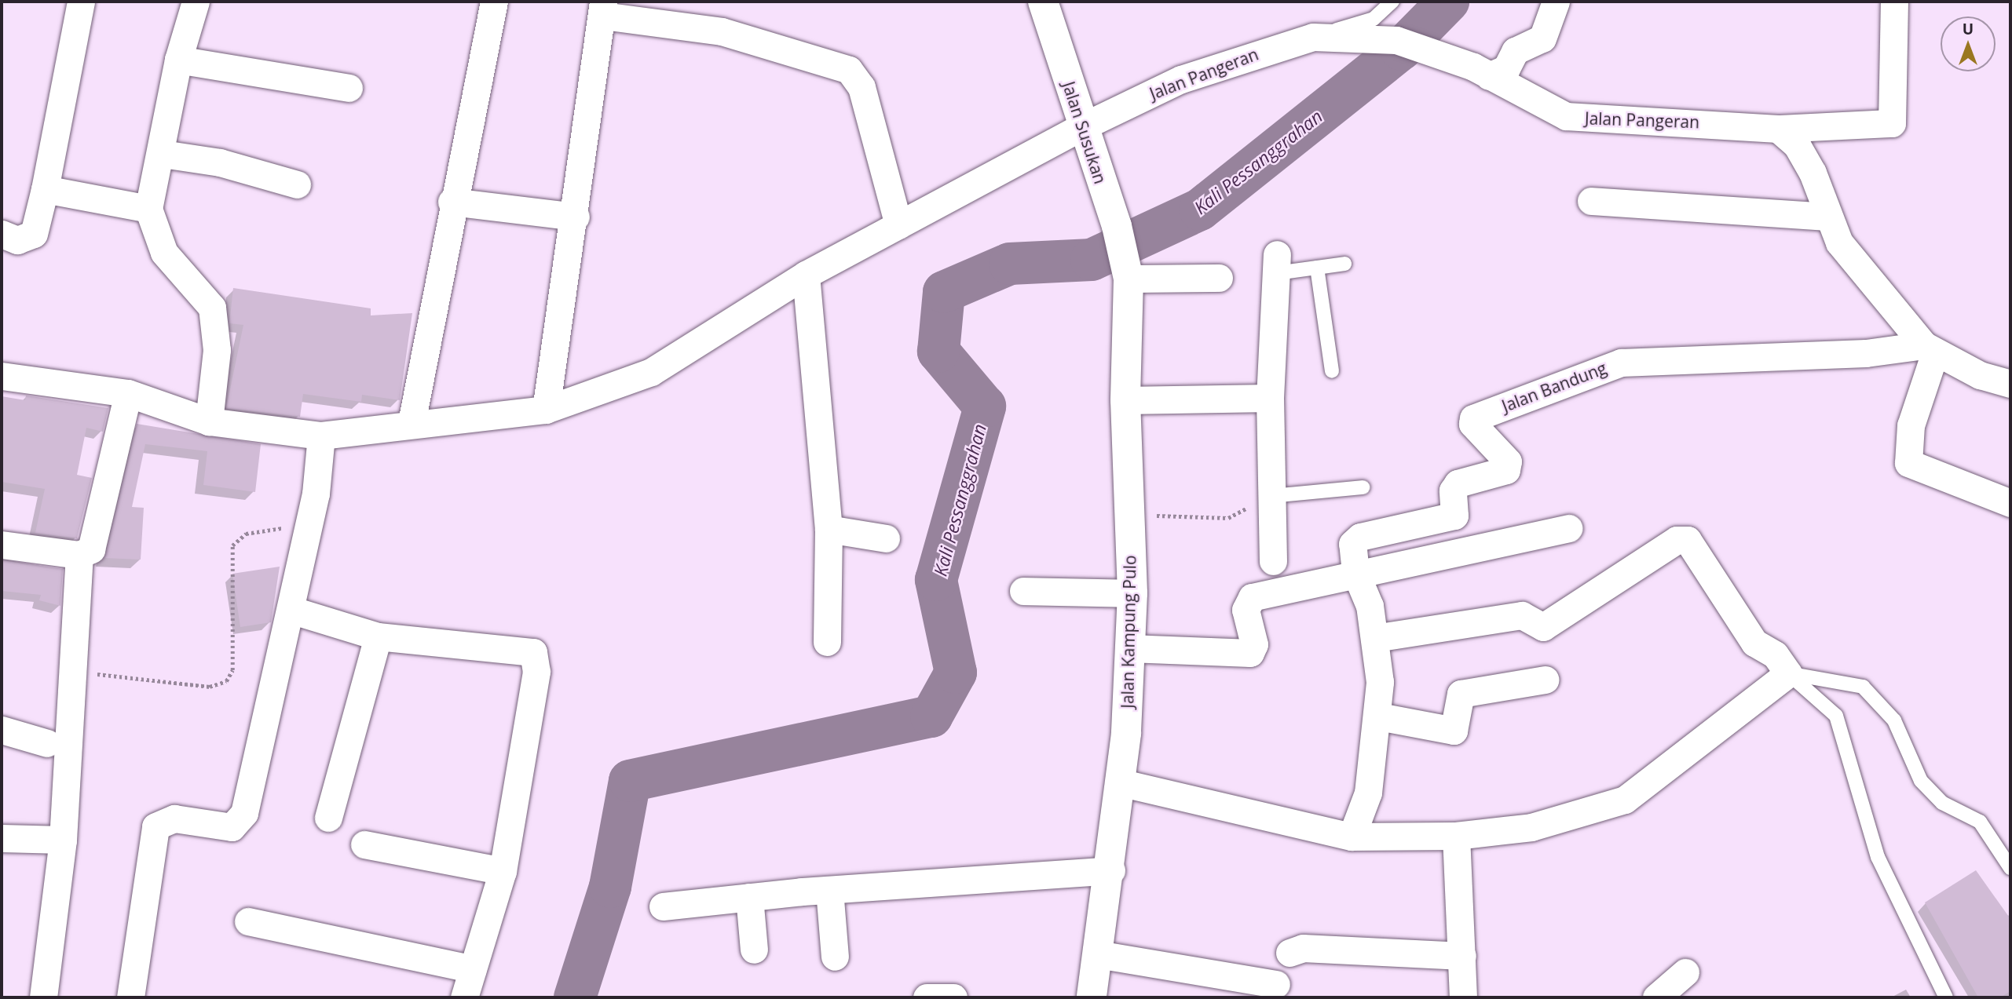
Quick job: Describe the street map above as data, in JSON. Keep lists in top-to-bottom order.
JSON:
{
  "streets": {
    "street": [
      "Jalan Pangeran",
      "Jalan Susukan",
      "Jalan Bandung",
      "Jalan Kampung Pulo"
    ]
  },
  "crossings": [
    ["Jalan Pangeran", "Jalan Susukan"],
    ["Jalan Susukan", "Jalan Kampung Pulo"]
  ],
  "water": ["Kali Pessanggrahan"],
  "north": "top"
}
